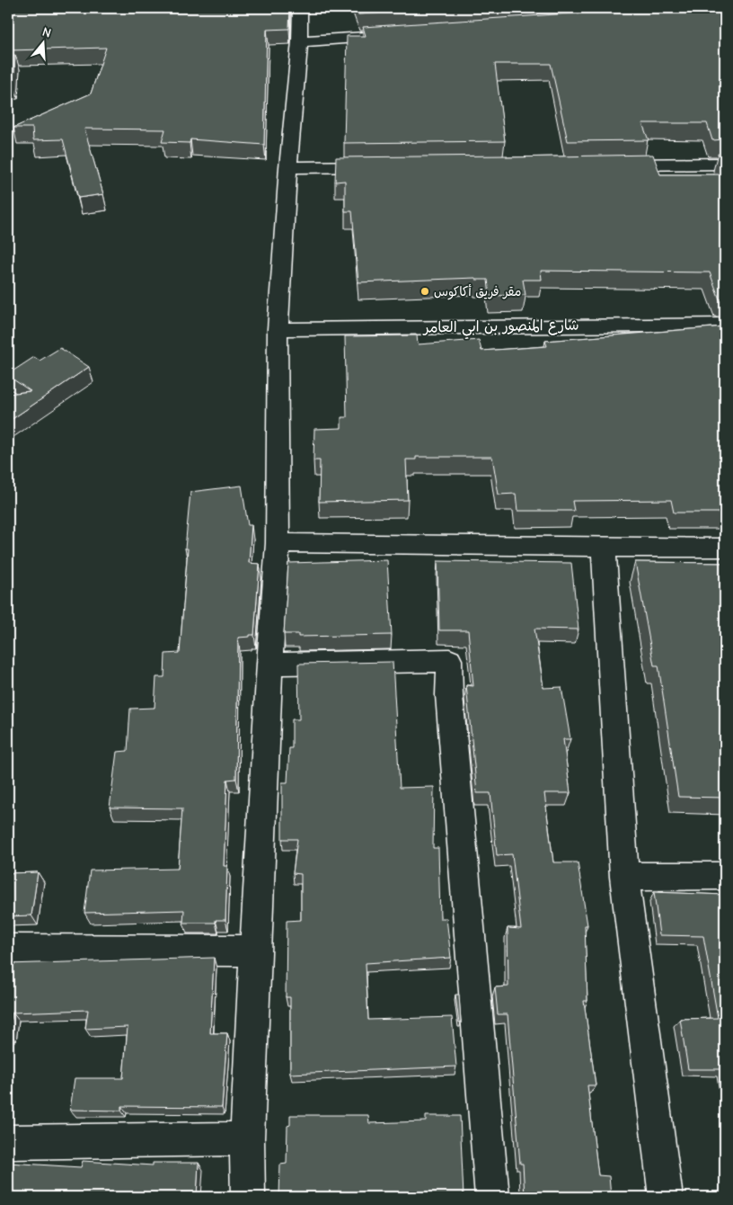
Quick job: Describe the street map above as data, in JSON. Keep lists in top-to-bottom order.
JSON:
{
  "streets": {
    "street": ["شارع المنصور بن ابي العامر"]
  },
  "places": ["مقر فريق أكاكوس"],
  "north": "top"
}
